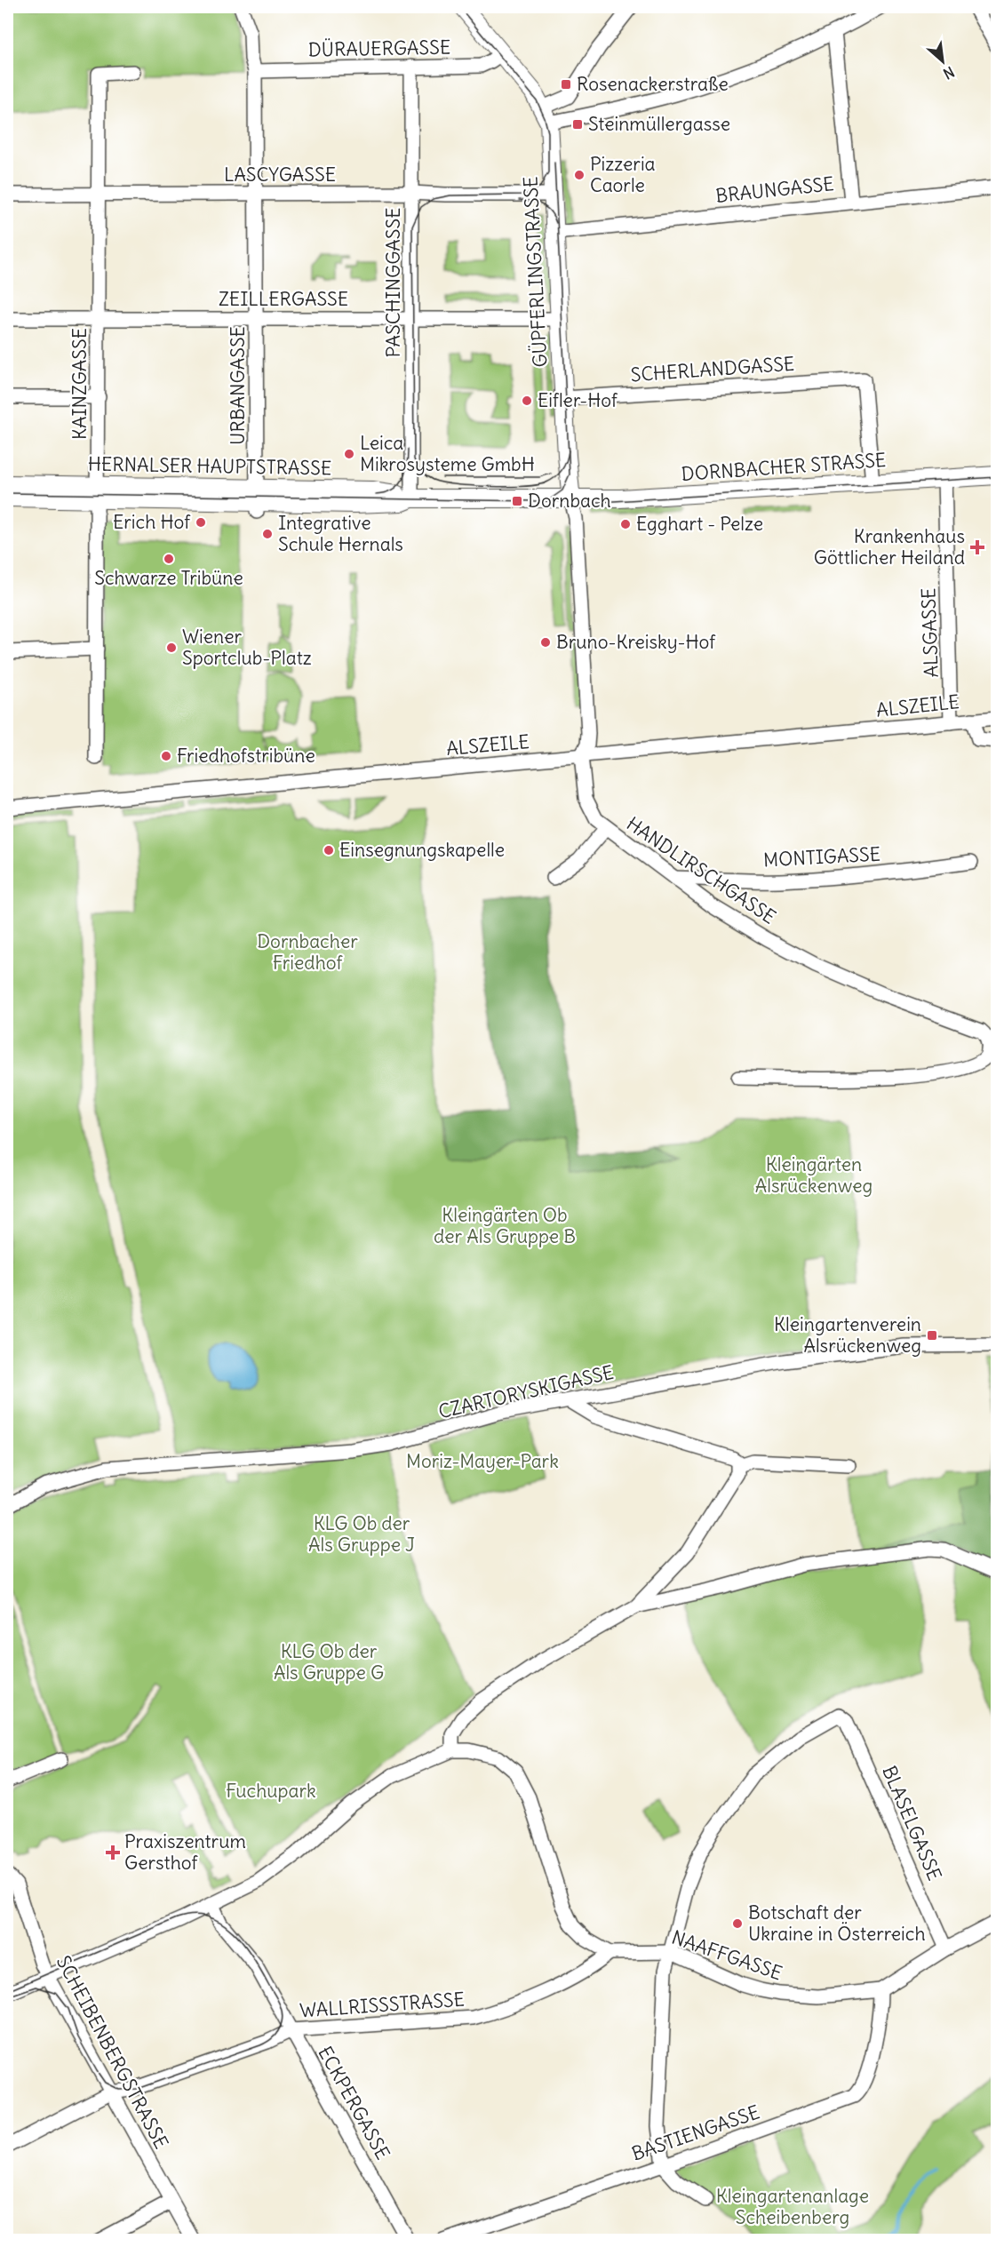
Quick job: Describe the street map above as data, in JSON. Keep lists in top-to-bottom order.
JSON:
{
  "streets": {
    "main road": ["GÜPFERLINGSTRASSE", "HERNALSER HAUPTSTRASSE", "DORNBACHER STRASSE"],
    "street": [
      "DÜRAUERGASSE",
      "LASCYGASSE",
      "BRAUNGASSE",
      "PASCHINGGASSE",
      "ZEILLERGASSE",
      "SCHERLANDGASSE",
      "KAINZGASSE",
      "URBANGASSE",
      "ALSGASSE",
      "ALSZEILE",
      "MONTIGASSE",
      "HANDLIRSCHGASSE",
      "CZARTORYSKIGASSE",
      "BLASELGASSE",
      "NAAFFGASSE",
      "WALLRISSSTRASSE",
      "SCHEIBENBERGSTRASSE",
      "ECKPERGASSE",
      "BASTIENGASSE"
    ]
  },
  "crossings": [
    ["DÜRAUERGASSE", "PASCHINGGASSE"],
    ["DÜRAUERGASSE", "URBANGASSE"],
    ["LASCYGASSE", "GÜPFERLINGSTRASSE"],
    ["LASCYGASSE", "PASCHINGGASSE"],
    ["LASCYGASSE", "KAINZGASSE"],
    ["LASCYGASSE", "URBANGASSE"],
    ["BRAUNGASSE", "GÜPFERLINGSTRASSE"],
    ["GÜPFERLINGSTRASSE", "ZEILLERGASSE"],
    ["GÜPFERLINGSTRASSE", "SCHERLANDGASSE"],
    ["GÜPFERLINGSTRASSE", "HERNALSER HAUPTSTRASSE"],
    ["GÜPFERLINGSTRASSE", "DORNBACHER STRASSE"],
    ["GÜPFERLINGSTRASSE", "ALSZEILE"],
    ["GÜPFERLINGSTRASSE", "HANDLIRSCHGASSE"],
    ["PASCHINGGASSE", "ZEILLERGASSE"],
    ["PASCHINGGASSE", "HERNALSER HAUPTSTRASSE"],
    ["ZEILLERGASSE", "KAINZGASSE"],
    ["ZEILLERGASSE", "URBANGASSE"],
    ["SCHERLANDGASSE", "DORNBACHER STRASSE"],
    ["KAINZGASSE", "HERNALSER HAUPTSTRASSE"],
    ["URBANGASSE", "HERNALSER HAUPTSTRASSE"],
    ["HERNALSER HAUPTSTRASSE", "DORNBACHER STRASSE"],
    ["DORNBACHER STRASSE", "ALSGASSE"],
    ["ALSGASSE", "ALSZEILE"],
    ["ALSZEILE", "HANDLIRSCHGASSE"],
    ["MONTIGASSE", "HANDLIRSCHGASSE"],
    ["BLASELGASSE", "NAAFFGASSE"],
    ["NAAFFGASSE", "WALLRISSSTRASSE"],
    ["NAAFFGASSE", "BASTIENGASSE"],
    ["WALLRISSSTRASSE", "SCHEIBENBERGSTRASSE"],
    ["WALLRISSSTRASSE", "ECKPERGASSE"]
  ],
  "parks": [
    "Dornbacher Friedhof",
    "Kleingärten Alsrückenweg",
    "Kleingärten Ob der Als Gruppe B",
    "Moriz-Mayer-Park",
    "KLG Ob der Als Gruppe J",
    "KLG Ob der Als Gruppe G",
    "Fuchupark",
    "Kleingartenanlage Scheibenberg"
  ],
  "places": {
    "transit": [
      "Rosenackerstraße",
      "Steinmüllergasse",
      "Dornbach",
      "Kleingartenverein Alsrückenweg"
    ],
    "other": [
      "Pizzeria Caorle",
      "Eifler-Hof",
      "Leica Mikrosysteme GmbH",
      "Erich Hof",
      "Egghart - Pelze",
      "Integrative Schule Hernals",
      "Schwarze Tribüne",
      "Bruno-Kreisky-Hof",
      "Wiener Sportclub-Platz",
      "Friedhofstribüne",
      "Einsegnungskapelle",
      "Botschaft der Ukraine in Österreich"
    ],
    "health": ["Krankenhaus Göttlicher Heiland", "Praxiszentrum Gersthof"]
  },
  "north": "bottom right"
}
